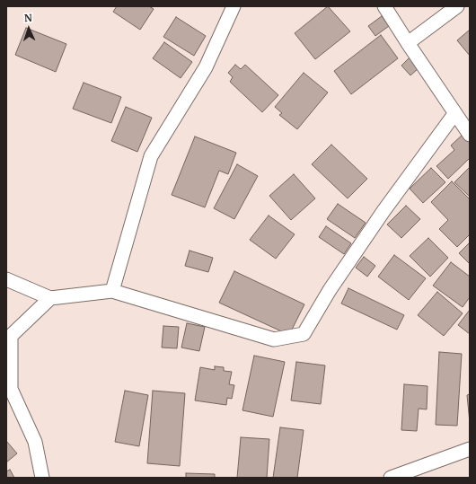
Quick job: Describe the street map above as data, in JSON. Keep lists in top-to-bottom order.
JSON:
{
  "north": "top"
}
